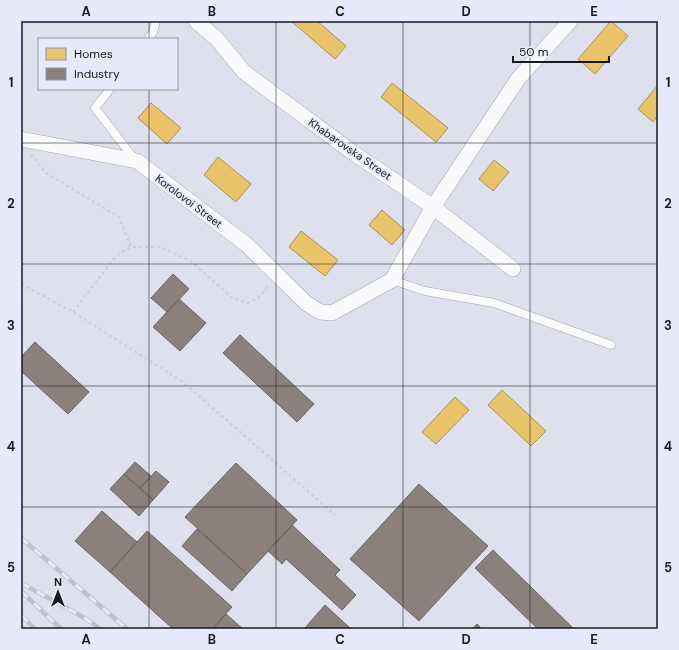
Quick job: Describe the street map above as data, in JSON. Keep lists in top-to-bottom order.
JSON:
{
  "streets": {
    "street": ["Khabarovska Street", "Korolovoi Street"]
  },
  "legend": ["Homes", "Industry"],
  "scale_bar": "50 m",
  "north": "top",
  "grid": {
    "columns": [
      "A",
      "B",
      "C",
      "D",
      "E"
    ],
    "rows": [
      "1",
      "2",
      "3",
      "4",
      "5"
    ]
  }
}
